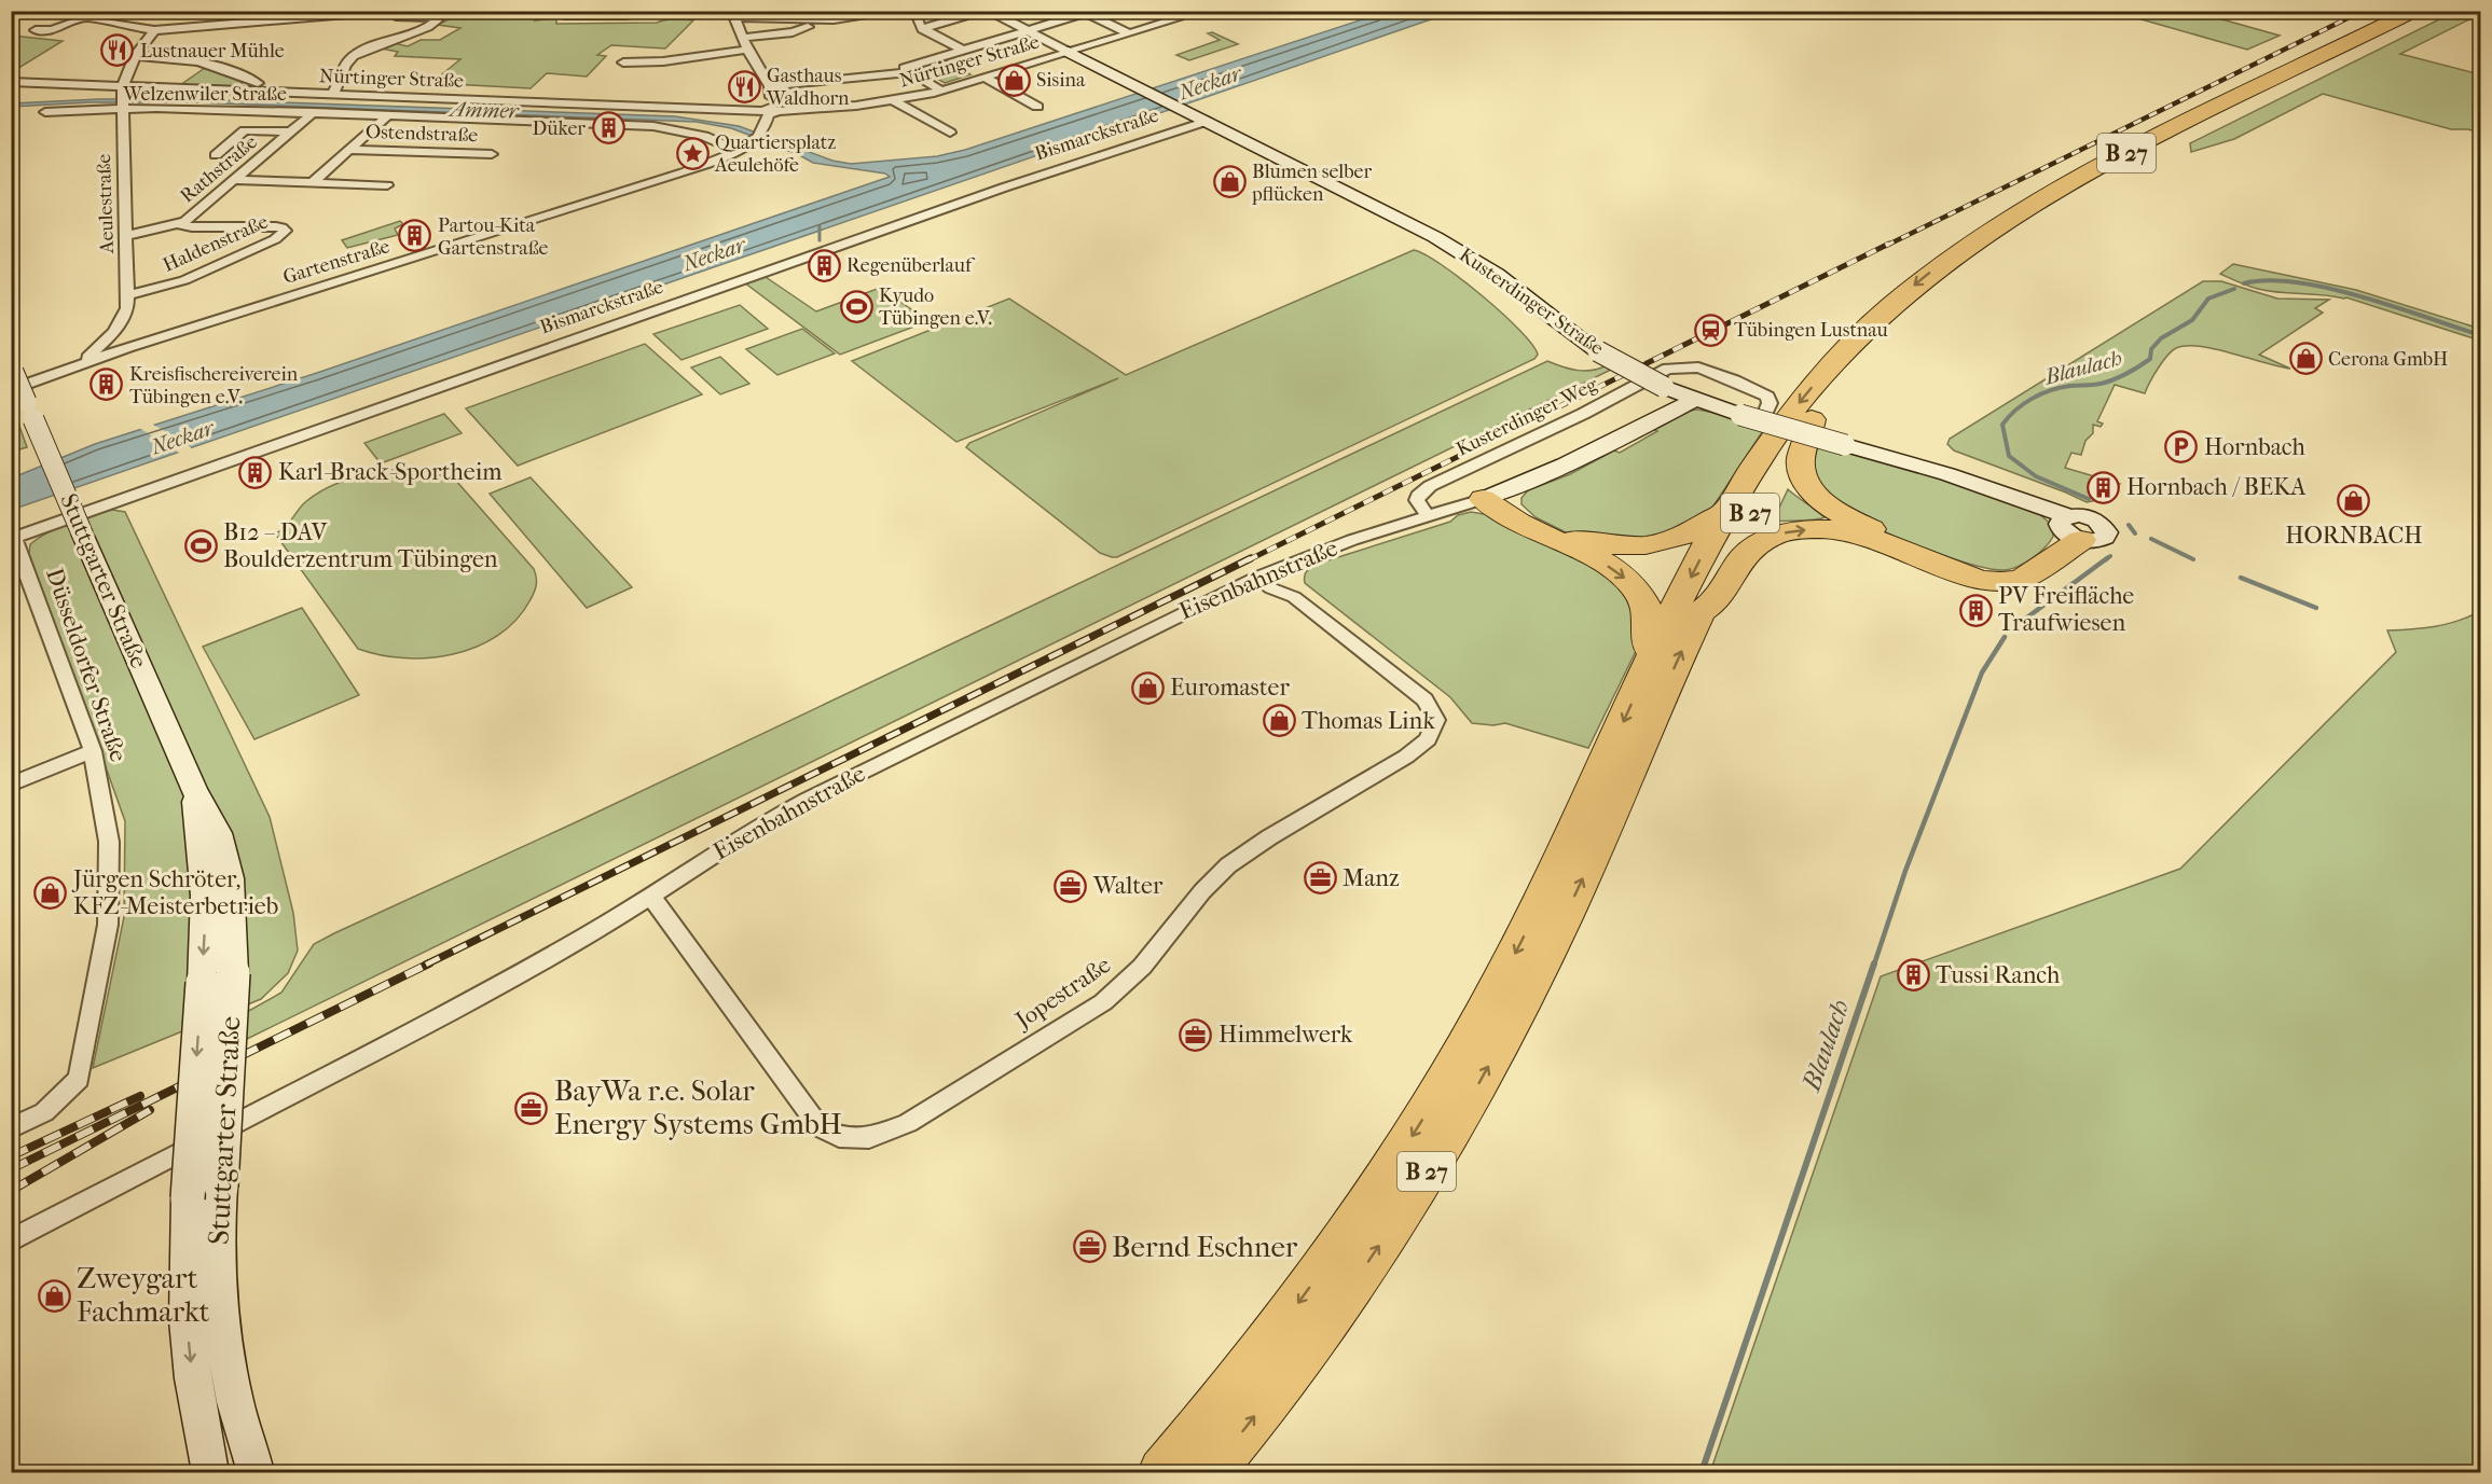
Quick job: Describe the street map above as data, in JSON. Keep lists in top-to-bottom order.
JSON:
{
  "streets": {
    "highway": ["B 27"],
    "main road": ["Kusterdinger Straße", "Eisenbahnstraße", "Stuttgarter Straße"],
    "street": [
      "Nürtinger Straße",
      "Welzenwiler Straße",
      "Ostendstraße",
      "Bismarckstraße",
      "Rathstraße",
      "Aeulestraße",
      "Haldenstraße",
      "Gartenstraße",
      "Kusterdinger Weg",
      "Düsseldorfer Straße",
      "Jopestraße"
    ]
  },
  "crossings": [
    ["Nürtinger Straße", "Welzenwiler Straße"],
    ["Nürtinger Straße", "Aeulestraße"],
    ["Nürtinger Straße", "Gartenstraße"],
    ["Nürtinger Straße", "Kusterdinger Straße"],
    ["Welzenwiler Straße", "Rathstraße"],
    ["Welzenwiler Straße", "Aeulestraße"],
    ["Welzenwiler Straße", "Gartenstraße"],
    ["Bismarckstraße", "Kusterdinger Straße"],
    ["Bismarckstraße", "Düsseldorfer Straße"],
    ["Rathstraße", "Aeulestraße"],
    ["Rathstraße", "Haldenstraße"],
    ["Aeulestraße", "Haldenstraße"],
    ["Aeulestraße", "Gartenstraße"],
    ["Gartenstraße", "Stuttgarter Straße"],
    ["Kusterdinger Straße", "Eisenbahnstraße"],
    ["Kusterdinger Weg", "Eisenbahnstraße"],
    ["Eisenbahnstraße", "Jopestraße"]
  ],
  "water": ["Neckar", "Ammer", "Blaulach"],
  "places": {
    "restaurant": ["Lustnauer Mühle", "Gasthaus Waldhorn"],
    "shop": [
      "Sisina",
      "Blumen selber pflücken",
      "Cerona GmbH",
      "HORNBACH",
      "Euromaster",
      "Thomas Link",
      "Jürgen Schröter, KFZ-Meisterbetrieb",
      "Zweygart Fachmarkt"
    ],
    "building": [
      "Düker",
      "Partou-Kita Gartenstraße",
      "Regenüberlauf",
      "Kreisfischereiverein Tübingen e.V.",
      "Karl-Brack-Sportheim",
      "Hornbach / BEKA",
      "PV Freifläche Traufwiesen",
      "Tussi Ranch"
    ],
    "place": ["Quartiersplatz Aeulehöfe"],
    "sports": ["Kyudo Tübingen e.V.", "B12 – DAV Boulderzentrum Tübingen"],
    "station": ["Tübingen Lustnau"],
    "parking": ["Hornbach"],
    "office": [
      "Manz",
      "Walter",
      "Himmelwerk",
      "BayWa r.e. Solar Energy Systems GmbH",
      "Bernd Eschner"
    ]
  }
}
